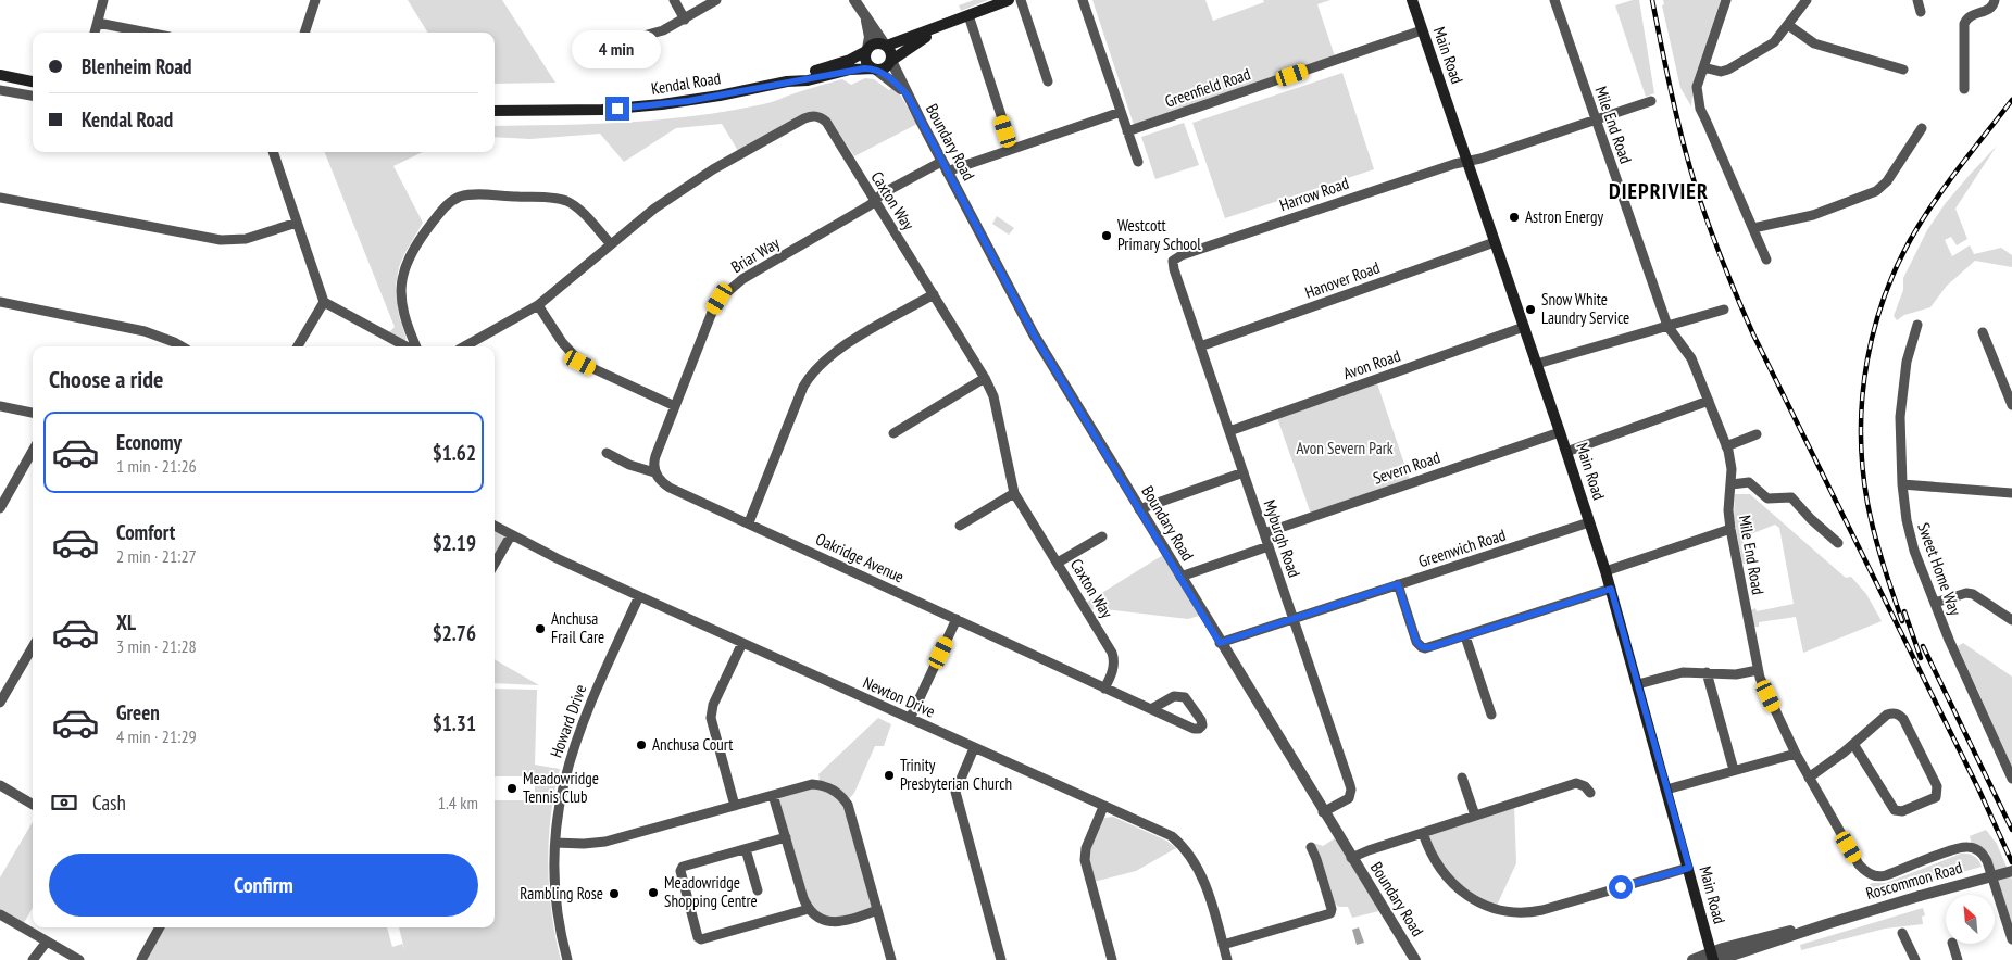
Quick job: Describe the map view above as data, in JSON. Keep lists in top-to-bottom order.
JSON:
{
  "streets": {
    "main road": ["Main Road", "Kendal Road"],
    "street": [
      "Greenfield Road",
      "Mile End Road",
      "Boundary Road",
      "Harrow Road",
      "Caxton Way",
      "Briar Way",
      "Hanover Road",
      "Avon Road",
      "Severn Road",
      "Myburgh Road",
      "Greenwich Road",
      "Oakridge Avenue",
      "Sweet Home Way",
      "Newton Drive",
      "Howard Drive",
      "Roscommon Road"
    ]
  },
  "crossings": [
    ["Main Road", "Greenfield Road"],
    ["Main Road", "Harrow Road"],
    ["Main Road", "Hanover Road"],
    ["Main Road", "Avon Road"],
    ["Main Road", "Severn Road"],
    ["Main Road", "Greenwich Road"],
    ["Main Road", "Roscommon Road"],
    ["Kendal Road", "Boundary Road"],
    ["Mile End Road", "Harrow Road"],
    ["Boundary Road", "Briar Way"],
    ["Boundary Road", "Myburgh Road"],
    ["Boundary Road", "Greenwich Road"],
    ["Harrow Road", "Myburgh Road"],
    ["Caxton Way", "Briar Way"],
    ["Caxton Way", "Oakridge Avenue"],
    ["Briar Way", "Oakridge Avenue"],
    ["Hanover Road", "Myburgh Road"],
    ["Avon Road", "Myburgh Road"],
    ["Severn Road", "Myburgh Road"],
    ["Myburgh Road", "Greenwich Road"],
    ["Newton Drive", "Howard Drive"]
  ],
  "districts": ["DIEPRIVIER"],
  "parks": ["Avon Severn Park"],
  "places": [
    "Astron Energy",
    "Westcott Primary School",
    "Snow White Laundry Service",
    "Anchusa Frail Care",
    "Anchusa Court",
    "Trinity Presbyterian Church",
    "Meadowridge Tennis Club",
    "Meadowridge Shopping Centre",
    "Rambling Rose"
  ],
  "north": "top left",
  "page": {
    "bubble": "4 min",
    "banner": ["Blenheim Road", "Kendal Road"],
    "heading": "Choose a ride",
    "list": [
      {
        "name": "Economy",
        "note": "1 min · 21:26",
        "value": "$1.62"
      },
      {
        "name": "Comfort",
        "note": "2 min · 21:27",
        "value": "$2.19"
      },
      {
        "name": "XL",
        "note": "3 min · 21:28",
        "value": "$2.76"
      },
      {
        "name": "Green",
        "note": "4 min · 21:29",
        "value": "$1.31"
      }
    ],
    "pay": ["Cash", "1.4 km"],
    "buttons": "Confirm"
  }
}
